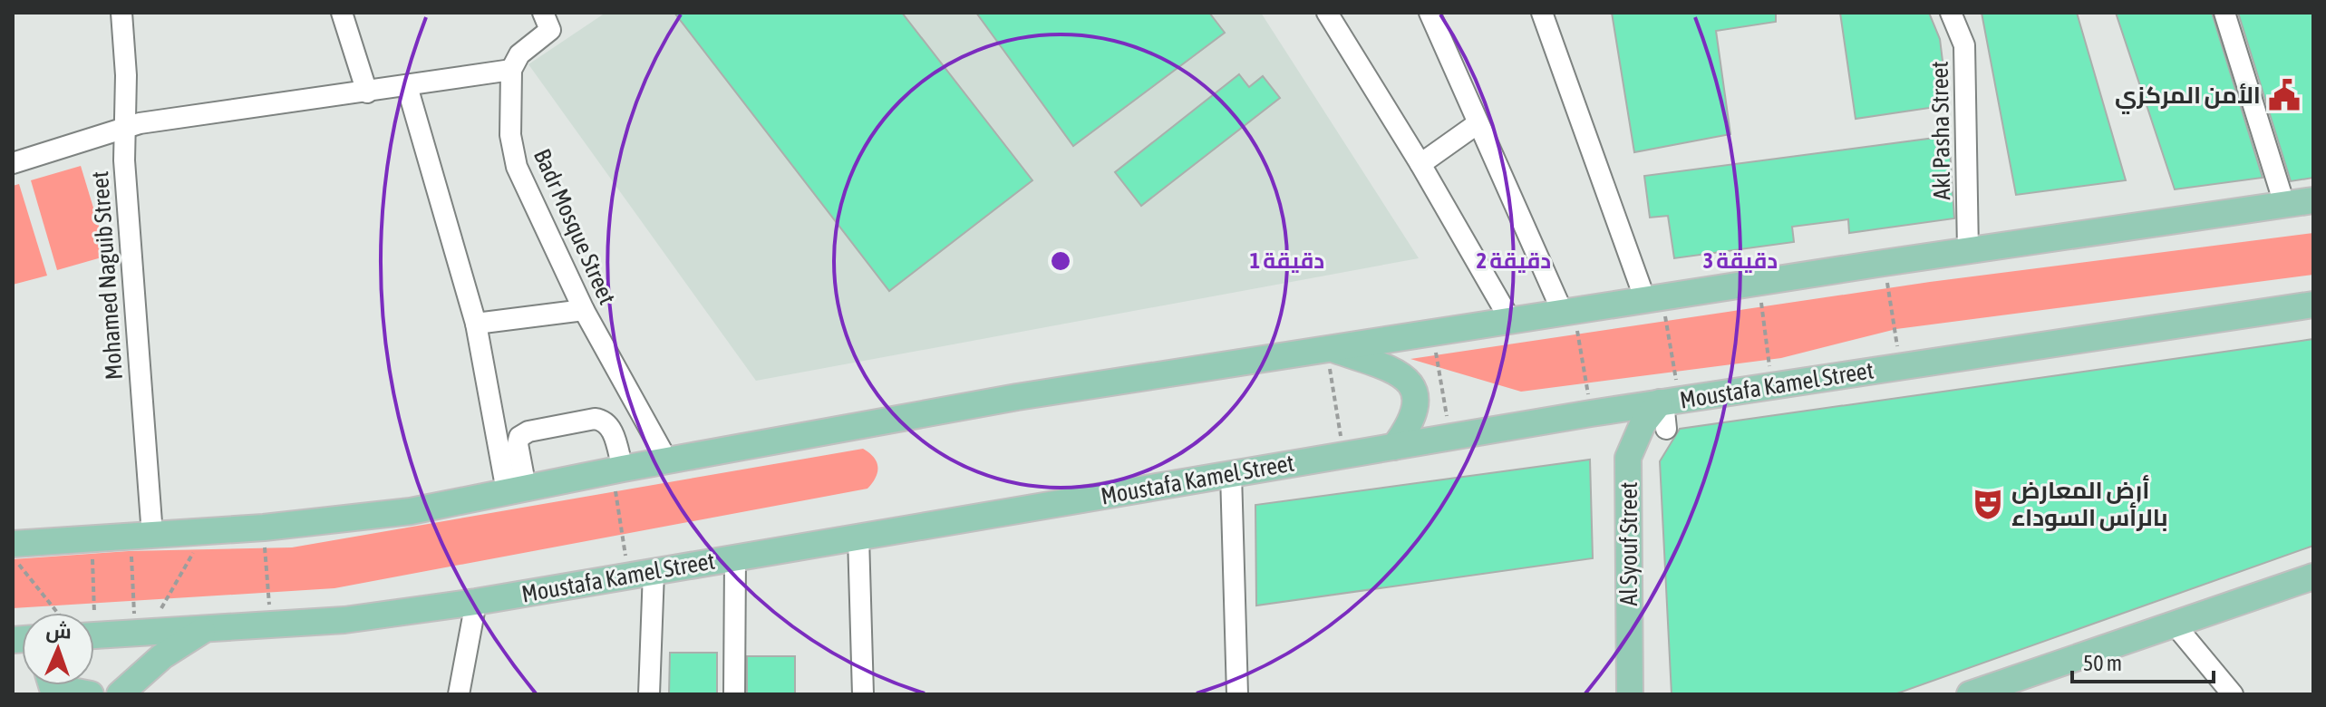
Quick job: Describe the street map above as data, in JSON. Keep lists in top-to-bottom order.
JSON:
{
  "streets": {
    "main road": ["Moustafa Kamel Street", "Al Syouf Street"],
    "street": ["Akl Pasha Street", "Badr Mosque Street", "Mohamed Naguib Street"]
  },
  "crossings": [
    ["Moustafa Kamel Street", "Al Syouf Street"]
  ],
  "places": {
    "public building": ["الأمن المركزي"],
    "theatre": ["أرض المعارض بالرأس السوداء"]
  },
  "scale_bar": "50 m",
  "north": "top",
  "rings": ["1 دقيقة", "2 دقيقة", "3 دقيقة"]
}
